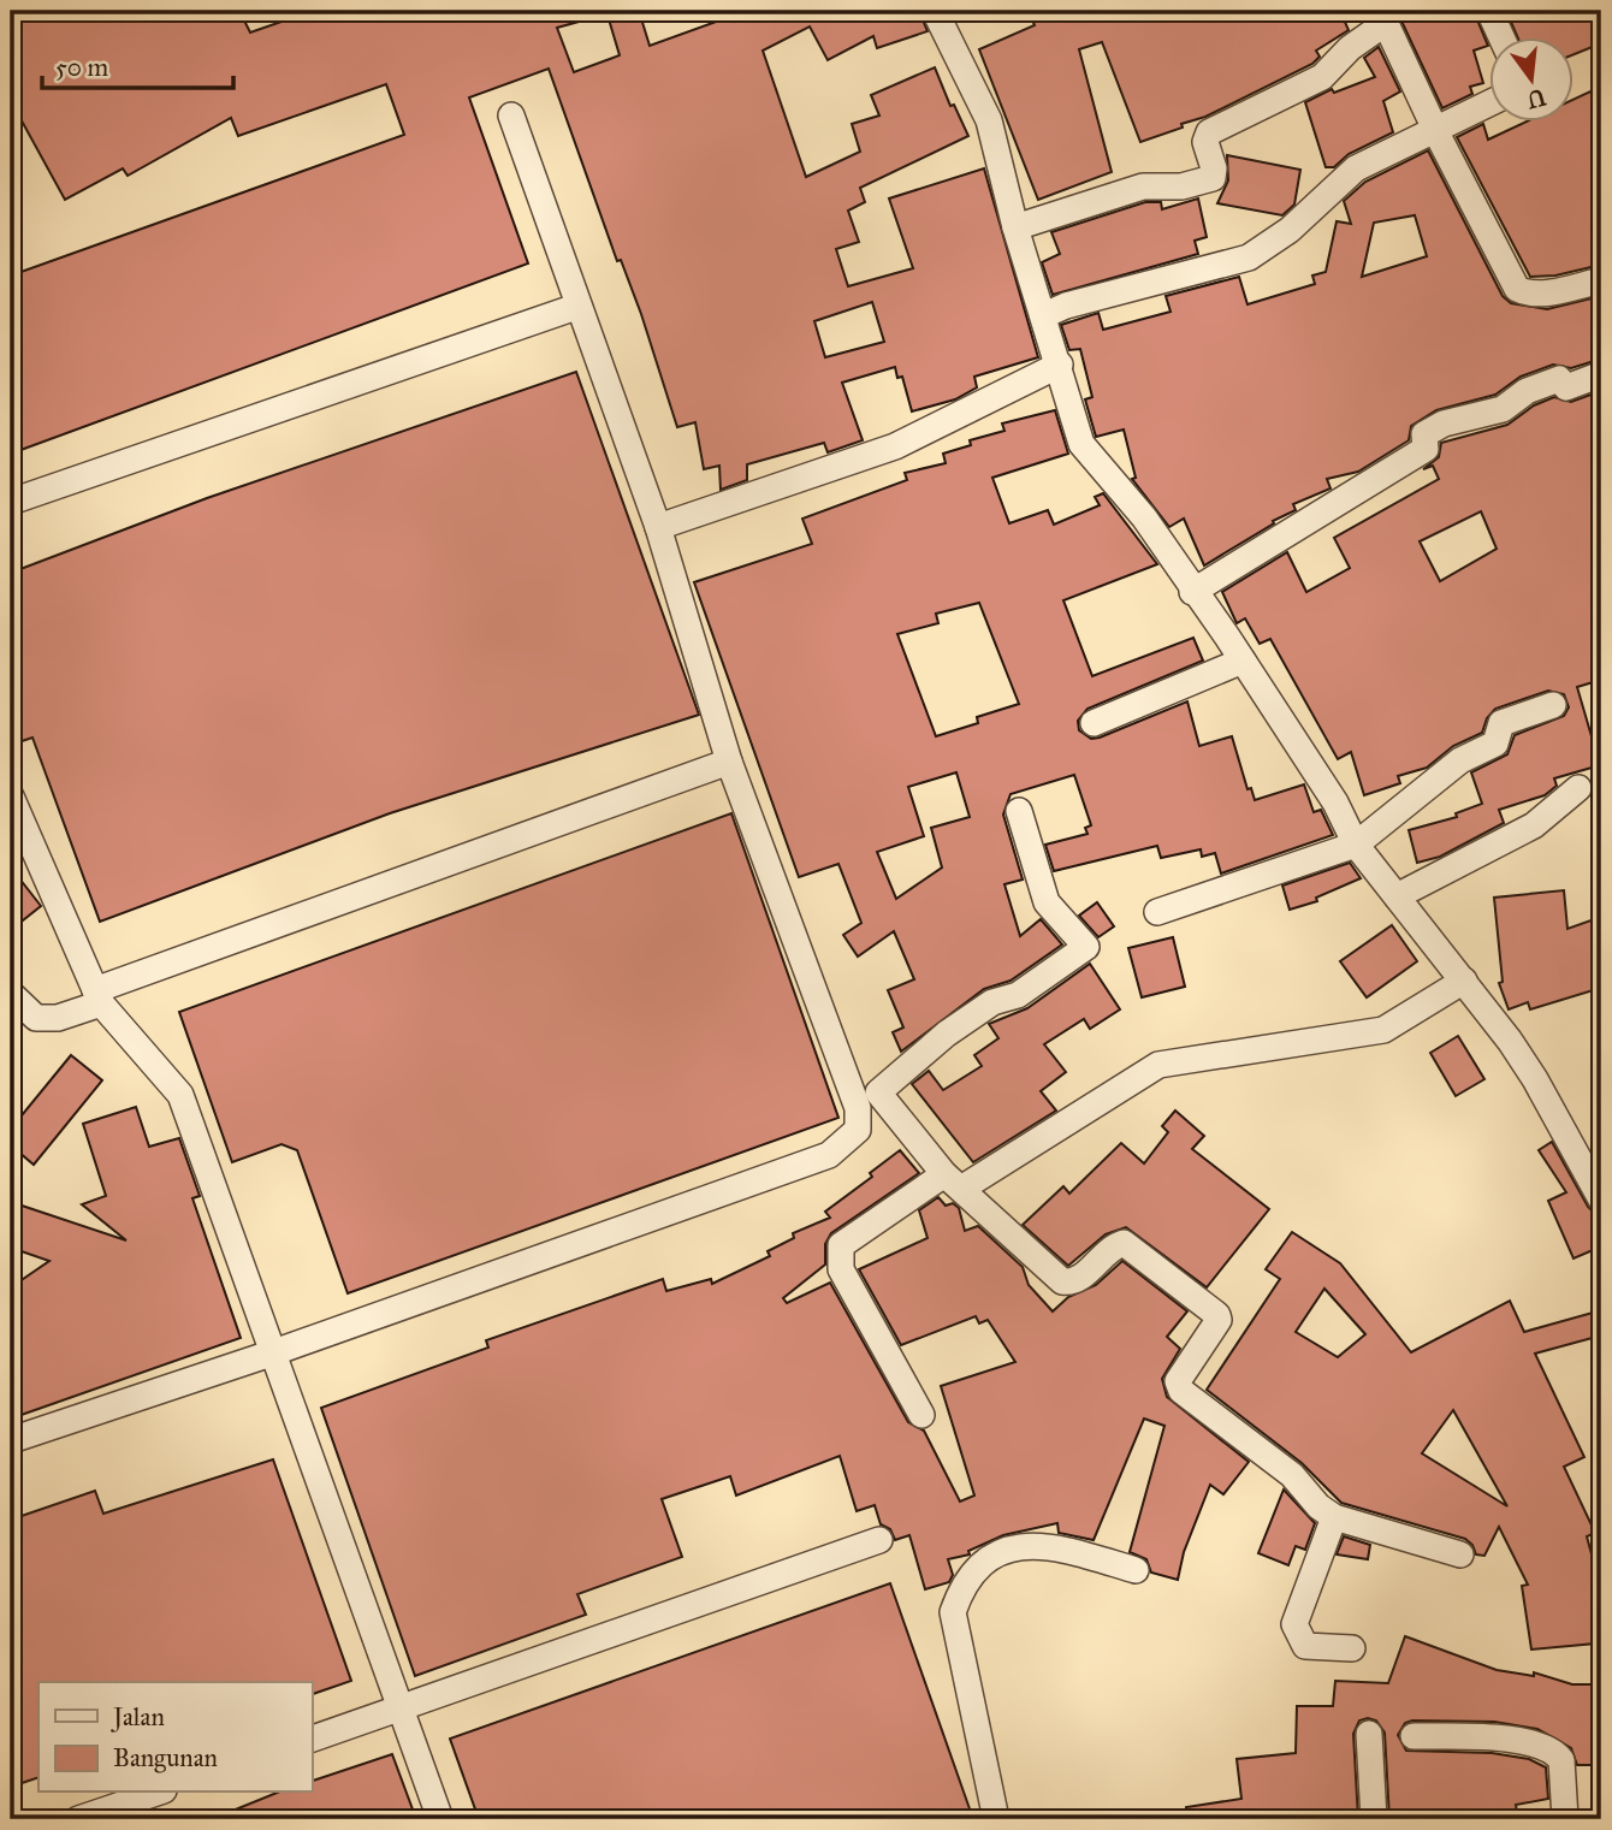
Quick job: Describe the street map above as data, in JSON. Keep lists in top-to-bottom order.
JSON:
{
  "legend": ["Jalan", "Bangunan"],
  "scale_bar": "50 m",
  "north": "bottom"
}
